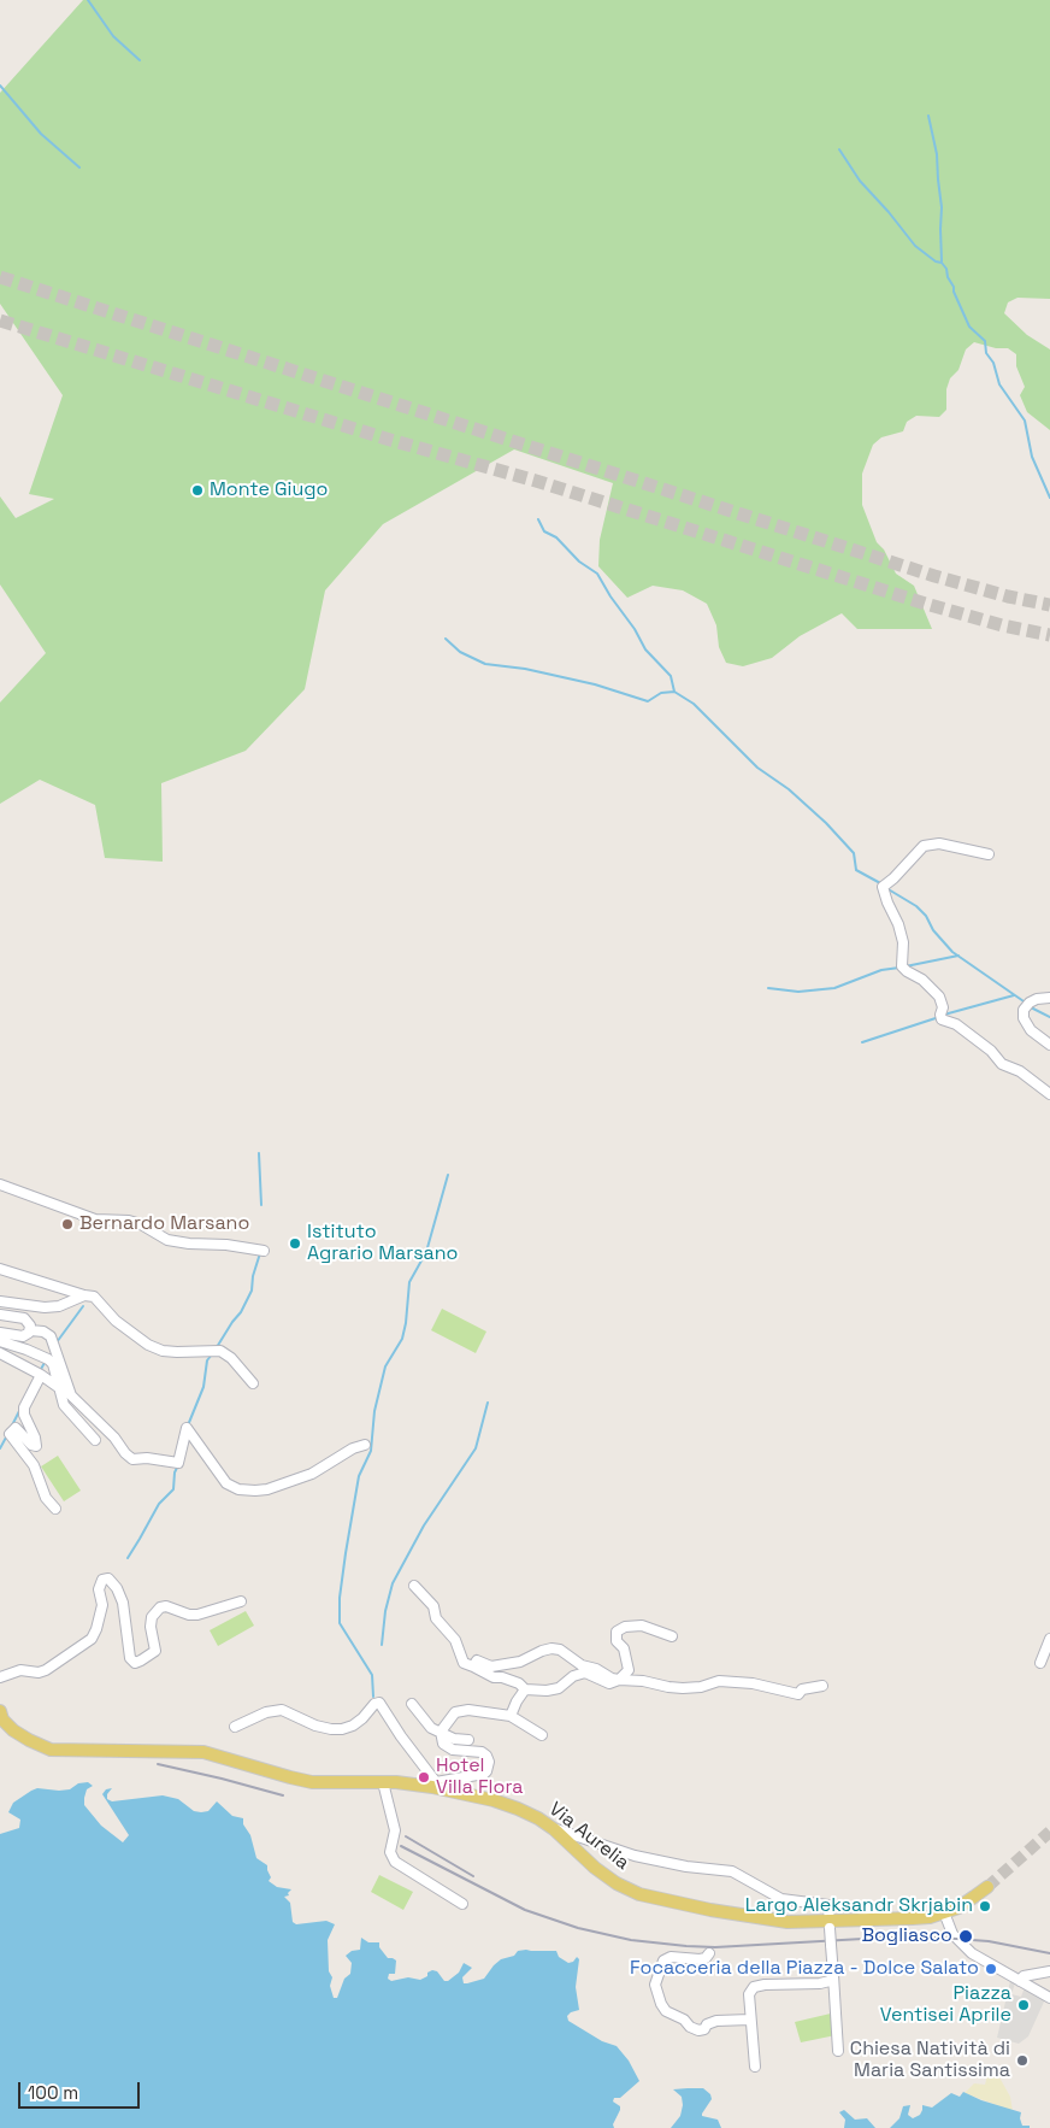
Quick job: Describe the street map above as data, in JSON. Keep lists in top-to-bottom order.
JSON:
{
  "streets": {
    "main road": ["Via Aurelia"]
  },
  "places": [
    "Monte Giugo",
    "Bernardo Marsano",
    "Istituto Agrario Marsano",
    "Hotel Villa Flora",
    "Largo Aleksandr Skrjabin",
    "Bogliasco",
    "Focacceria della Piazza - Dolce Salato",
    "Piazza Ventisei Aprile",
    "Chiesa Natività di Maria Santissima"
  ],
  "scale_bar": "100 m"
}
